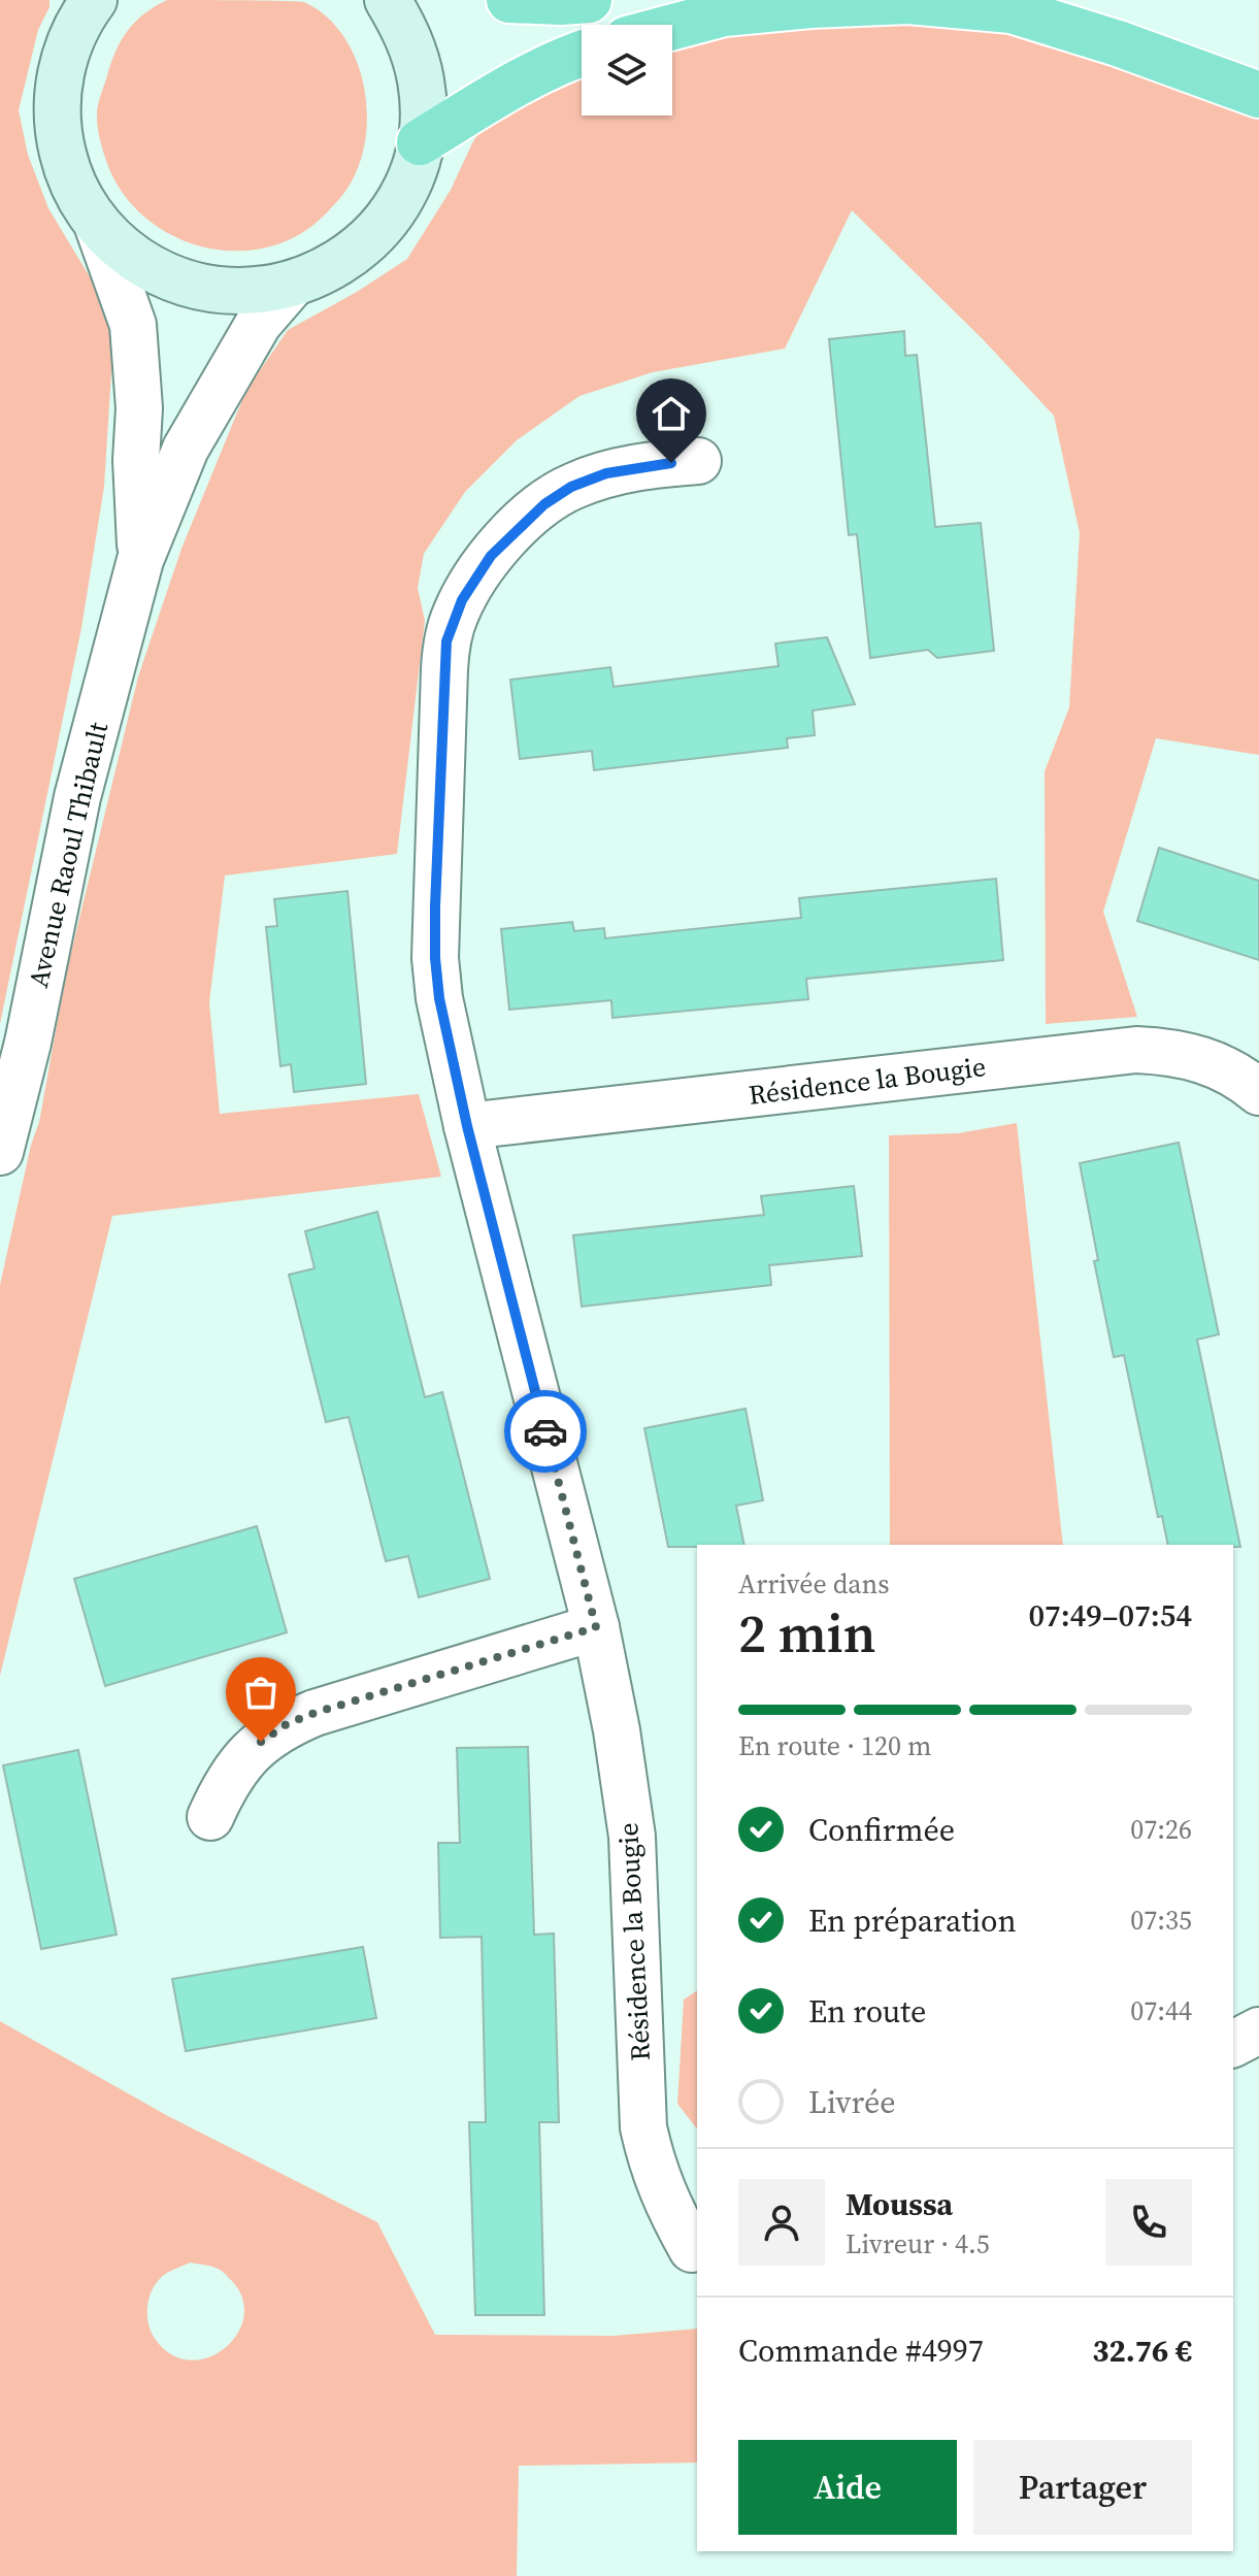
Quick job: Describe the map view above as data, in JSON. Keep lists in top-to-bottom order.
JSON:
{
  "streets": {
    "street": ["Avenue Raoul Thibault", "Résidence la Bougie"]
  },
  "page": {
    "heading": ["2 min", "Arrivée dans", "07:49–07:54"],
    "panel": [
      "Moussa",
      "Livreur · 4.5",
      "Commande #4997",
      "32.76 €"
    ],
    "bar": "En route · 120 m",
    "list": [
      ["Confirmée", "07:26"],
      ["En préparation", "07:35"],
      ["En route", "07:44"],
      "Livrée"
    ],
    "buttons": ["Aide", "Partager"]
  }
}
